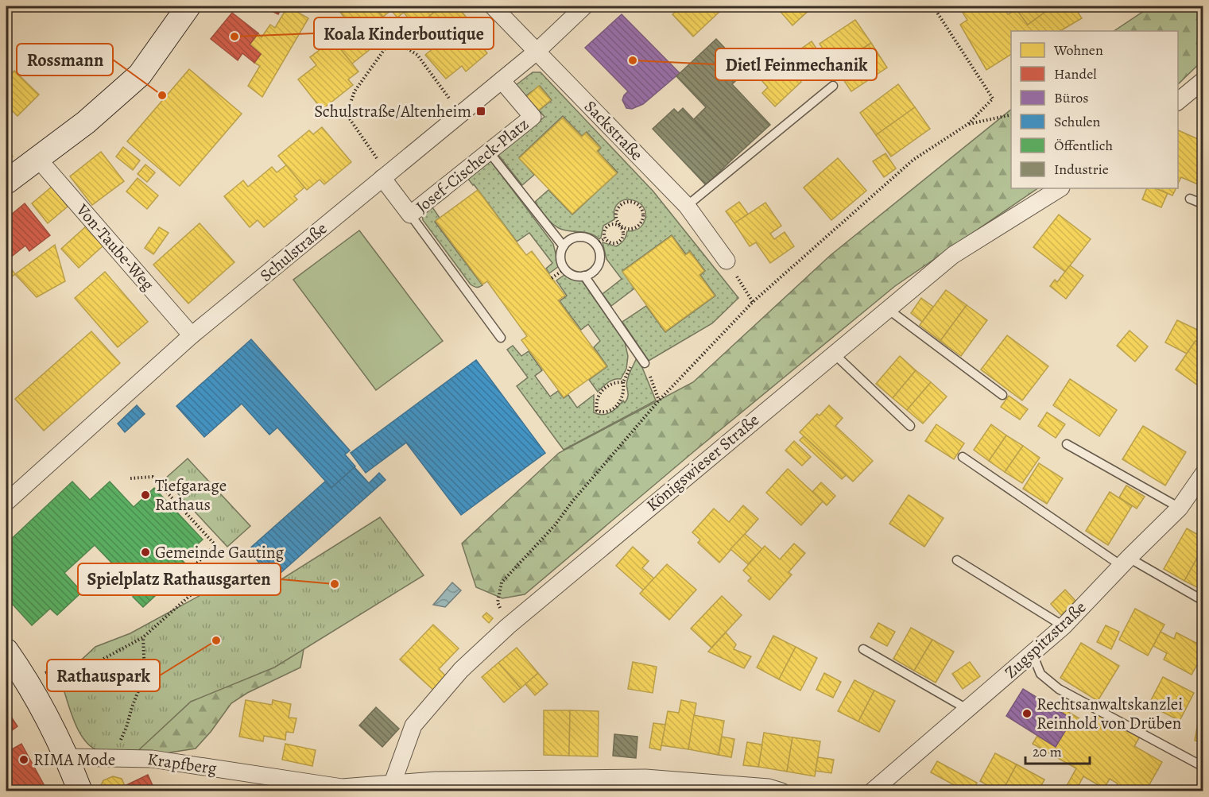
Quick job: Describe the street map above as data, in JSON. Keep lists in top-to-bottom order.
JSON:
{
  "streets": {
    "street": [
      "Sackstraße",
      "Josef-Cischeck-Platz",
      "Von-Taube-Weg",
      "Schulstraße",
      "Königswieser Straße",
      "Zugspitzstraße",
      "Krapfberg"
    ]
  },
  "crossings": [
    ["Sackstraße", "Schulstraße"],
    ["Josef-Cischeck-Platz", "Schulstraße"],
    ["Von-Taube-Weg", "Schulstraße"],
    ["Königswieser Straße", "Krapfberg"]
  ],
  "places": {
    "other": [
      "Koala Kinderboutique",
      "Dietl Feinmechanik",
      "Rossmann",
      "Tiefgarage Rathaus",
      "Gemeinde Gauting",
      "Spielplatz Rathausgarten",
      "Rathauspark",
      "Rechtsanwaltskanzlei Reinhold von Drüben",
      "RIMA Mode"
    ],
    "transit": ["Schulstraße/Altenheim"]
  },
  "legend": [
    "Wohnen",
    "Handel",
    "Büros",
    "Schulen",
    "Öffentlich",
    "Industrie"
  ],
  "scale_bar": "20 m"
}
